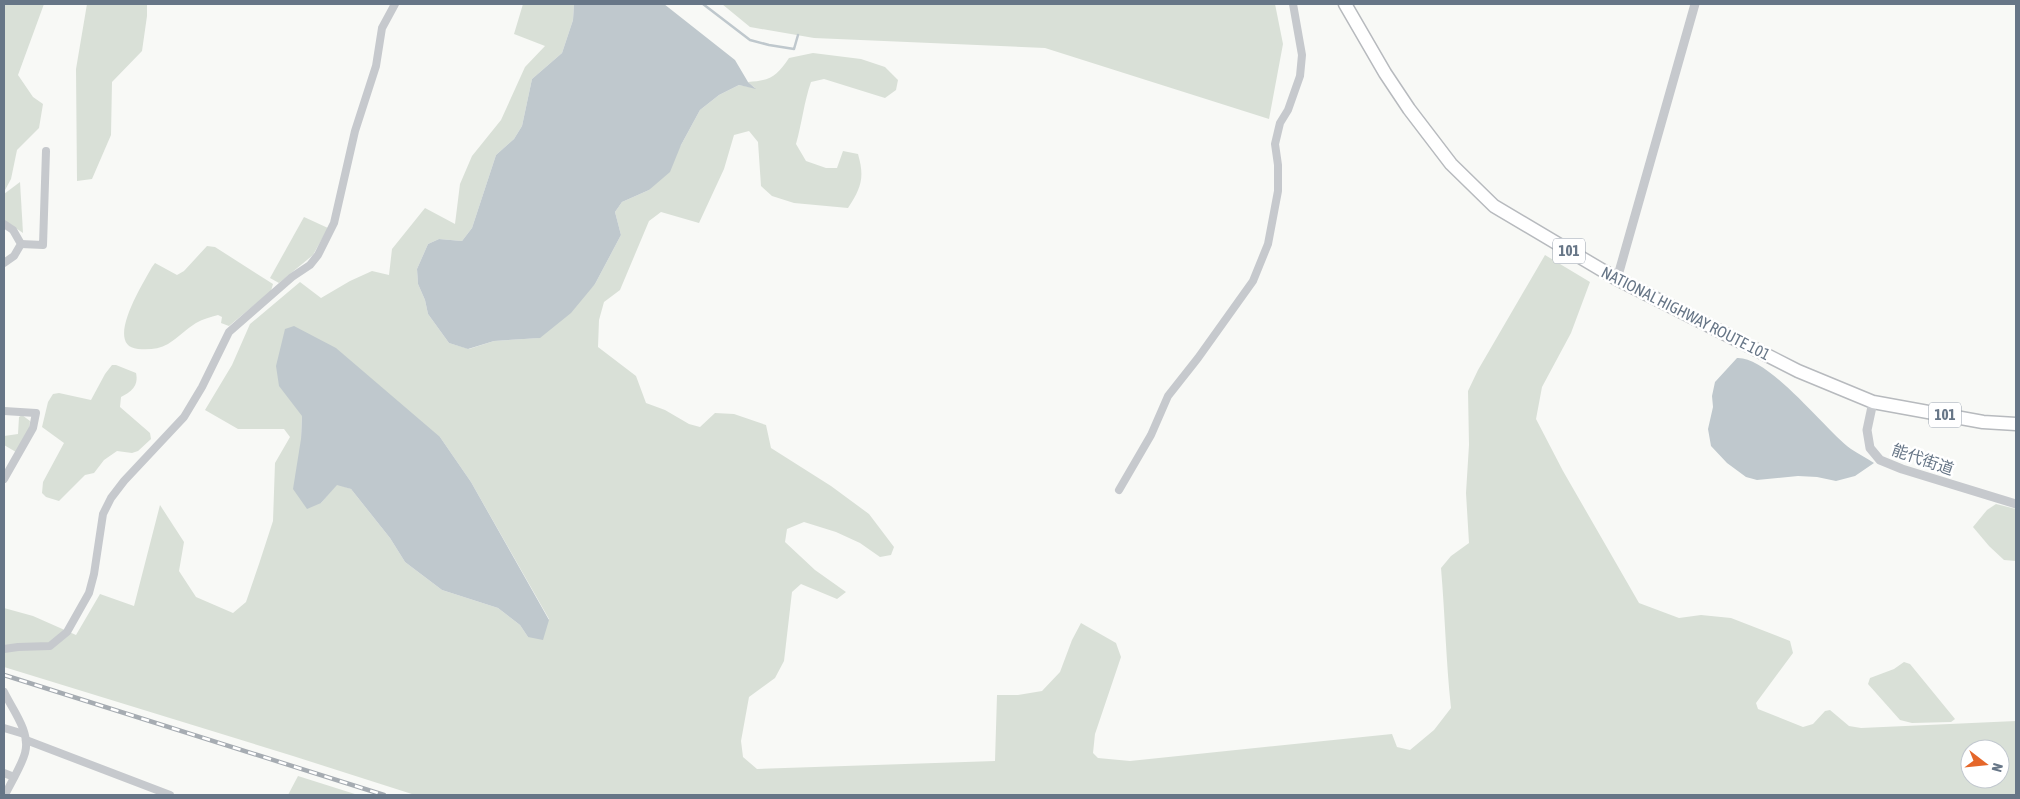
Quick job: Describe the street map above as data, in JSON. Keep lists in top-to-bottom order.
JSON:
{
  "streets": {
    "highway": ["101", "NATIONAL HIGHWAY ROUTE 101"],
    "street": ["能代街道"]
  },
  "crossings": [
    ["NATIONAL HIGHWAY ROUTE 101", "能代街道"]
  ],
  "north": "right"
}
